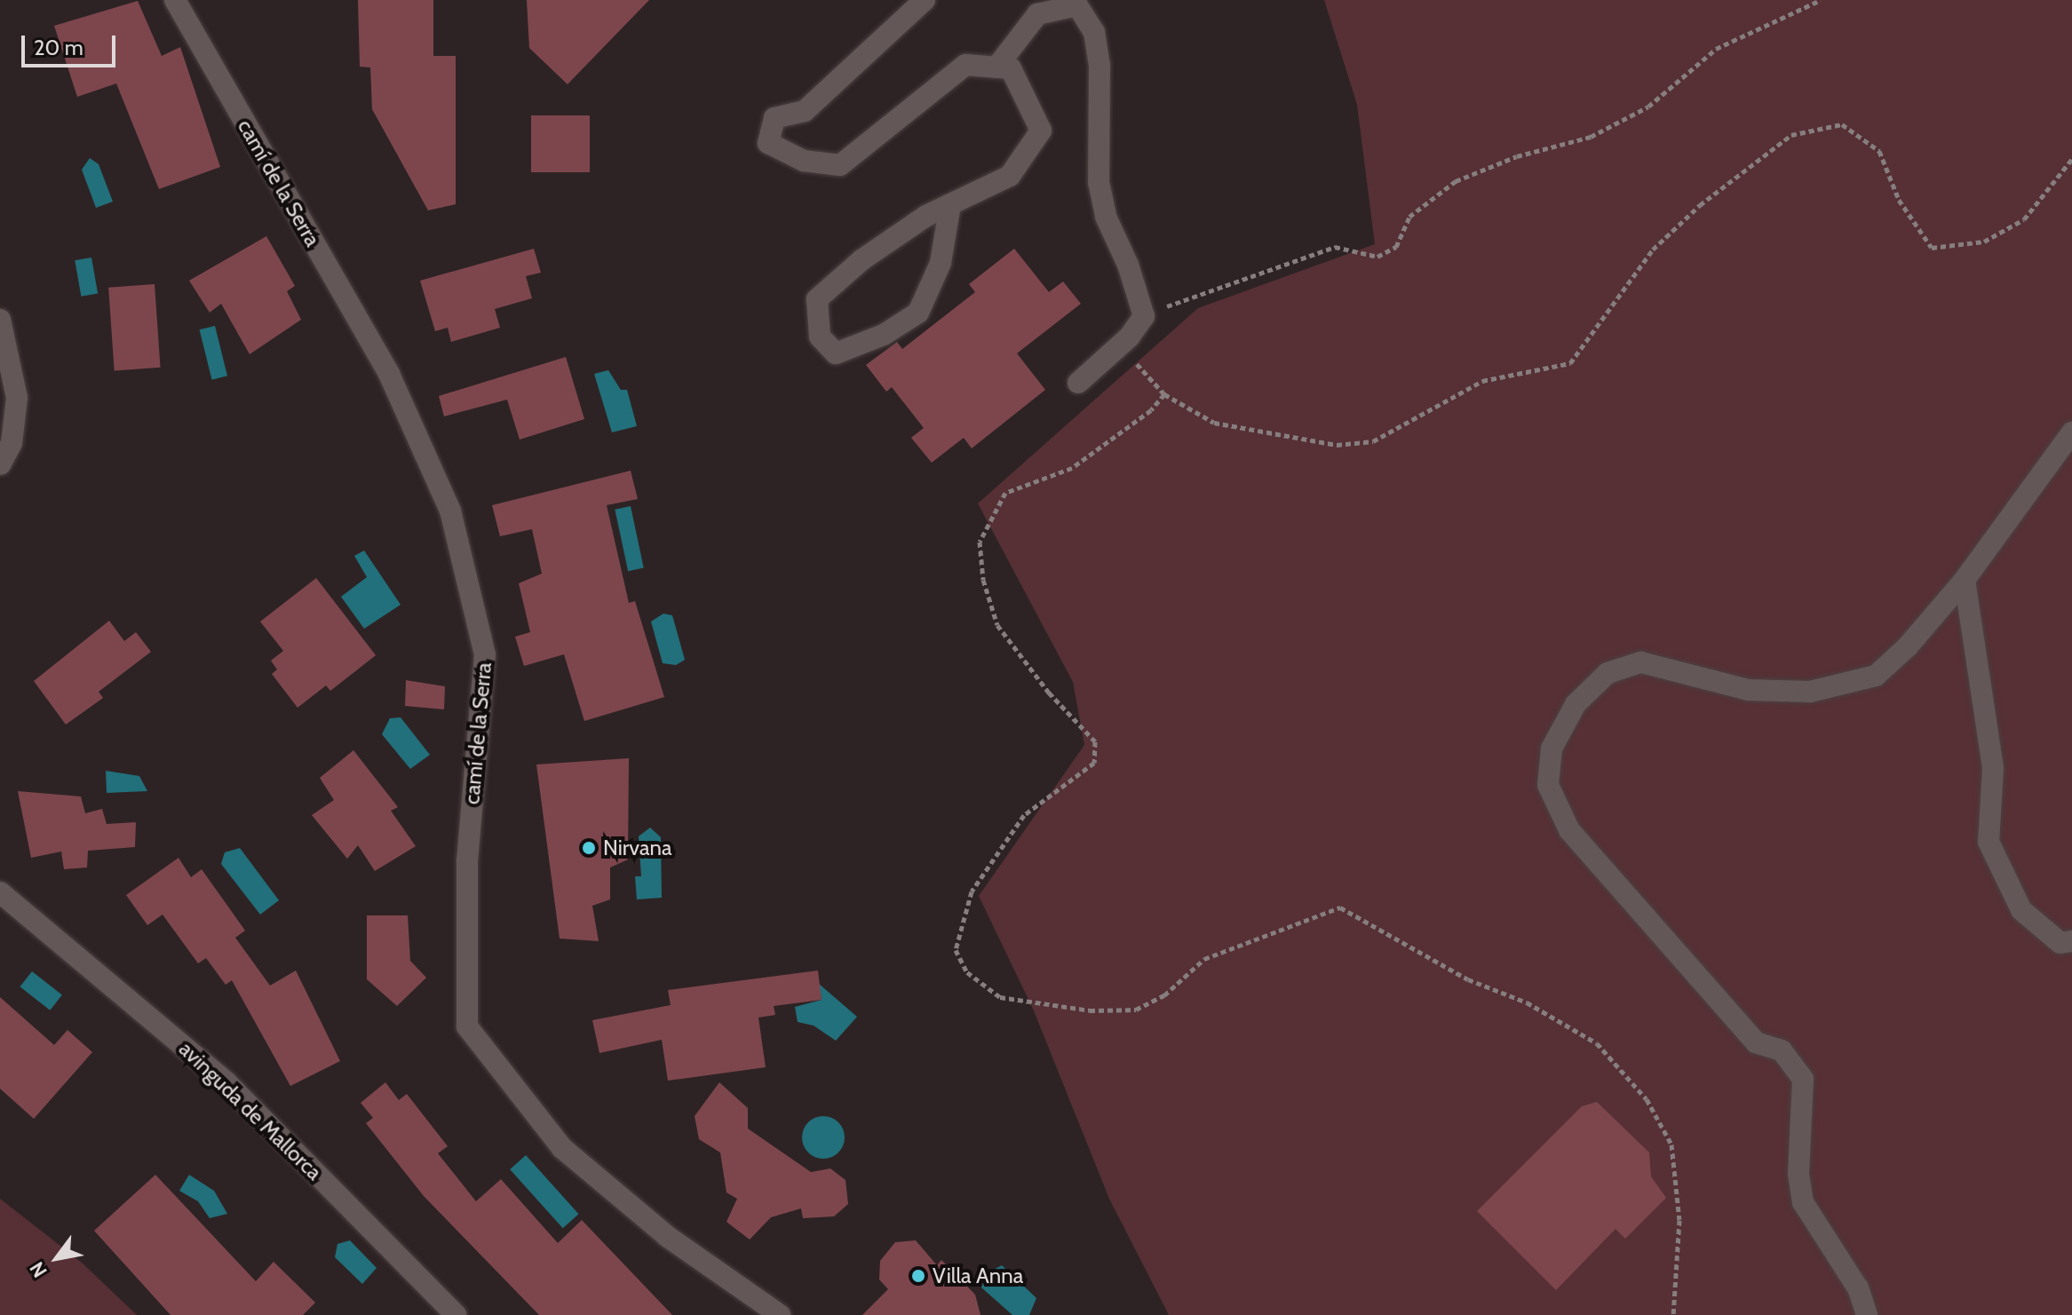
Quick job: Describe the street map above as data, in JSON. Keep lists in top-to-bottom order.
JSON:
{
  "streets": {
    "street": ["camí de la Serra", "avinguda de Mallorca"]
  },
  "places": ["Nirvana", "Villa Anna"],
  "scale_bar": "20 m",
  "north": "bottom left"
}
